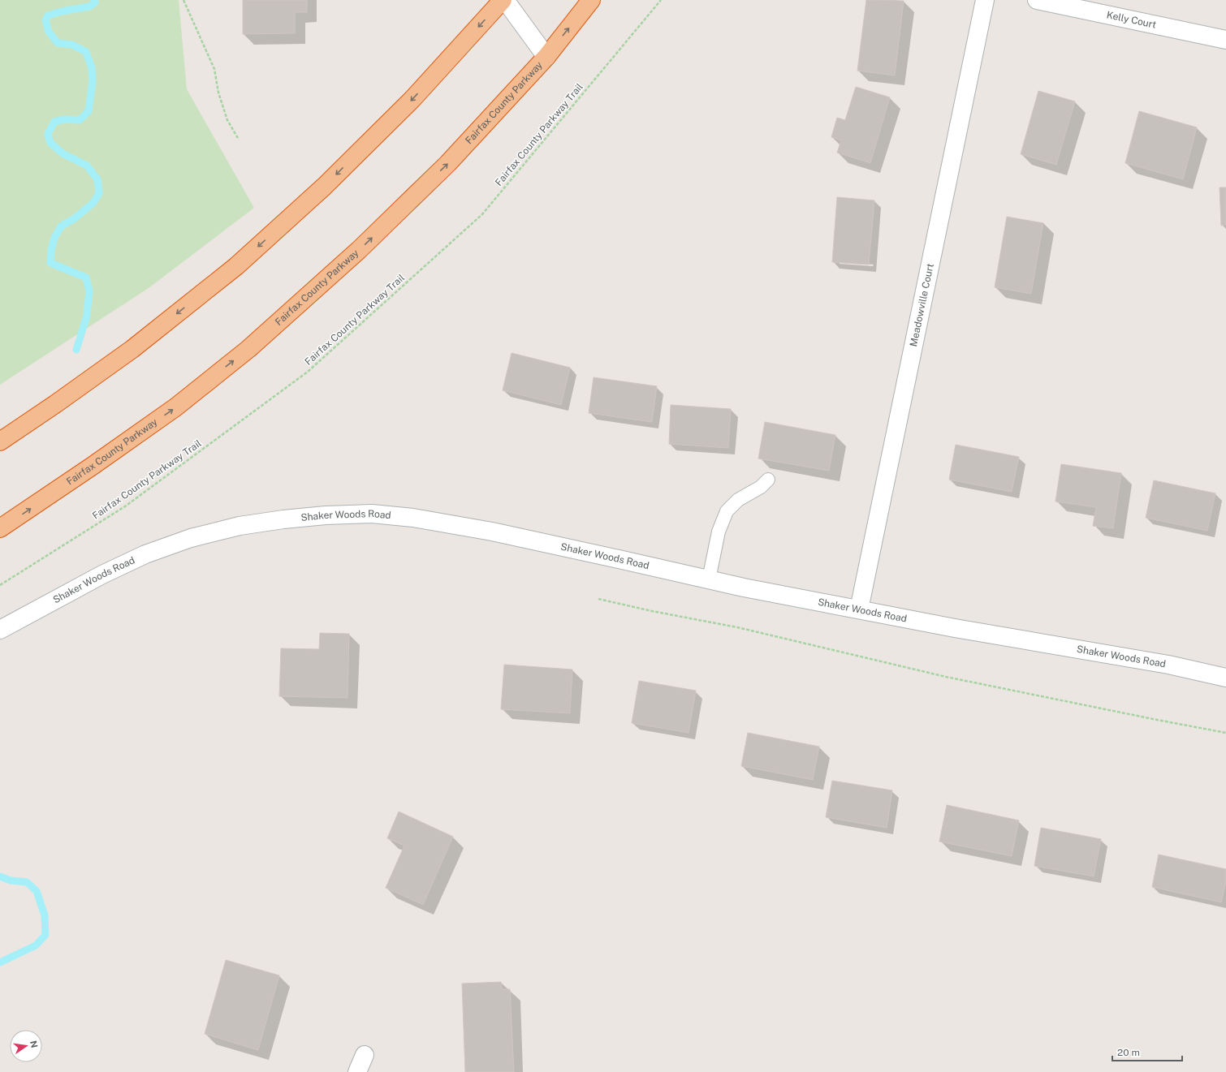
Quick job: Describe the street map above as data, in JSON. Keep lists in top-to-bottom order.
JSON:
{
  "streets": {
    "highway": ["Fairfax County Parkway"],
    "street": ["Kelly Court", "Meadowville Court", "Shaker Woods Road"],
    "path": ["Fairfax County Parkway Trail"]
  },
  "crossings": [
    ["Meadowville Court", "Shaker Woods Road"]
  ],
  "scale_bar": "20 m",
  "north": "right"
}
